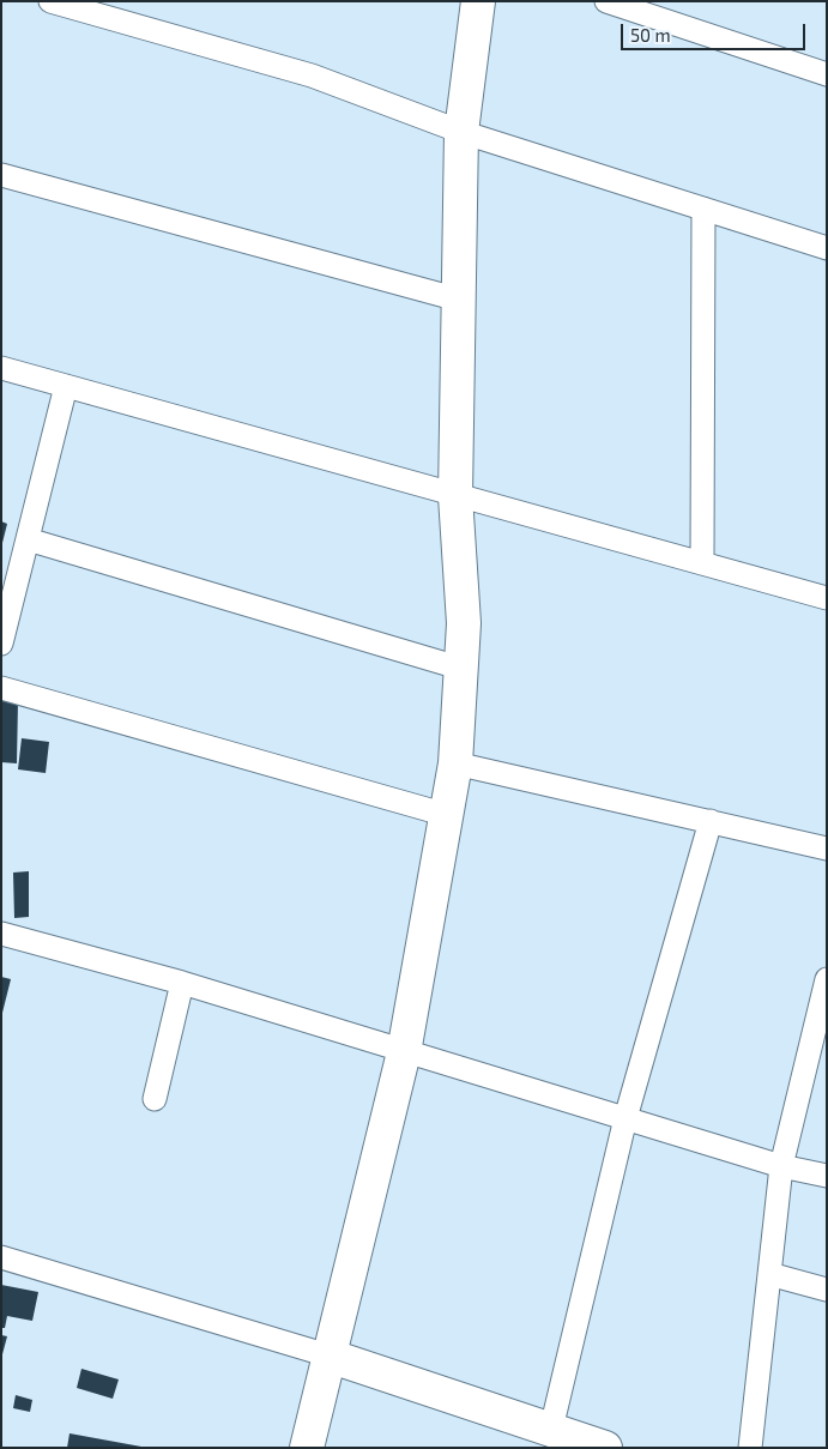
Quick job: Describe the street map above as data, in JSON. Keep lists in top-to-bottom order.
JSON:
{
  "scale_bar": "50 m"
}
